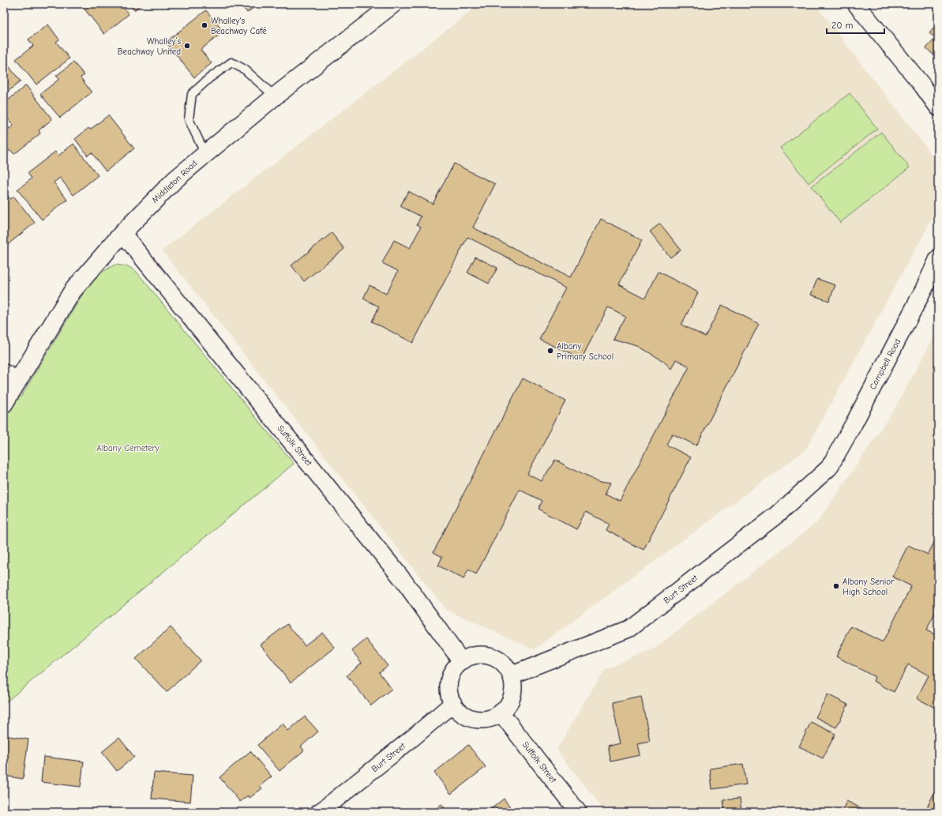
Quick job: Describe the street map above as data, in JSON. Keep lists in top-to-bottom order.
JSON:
{
  "streets": {
    "main road": ["Middleton Road"],
    "street": ["Campbell Road", "Suffolk Street", "Burt Street"]
  },
  "crossings": [
    ["Middleton Road", "Suffolk Street"],
    ["Campbell Road", "Burt Street"],
    ["Suffolk Street", "Burt Street"]
  ],
  "parks": ["Albany Cemetery"],
  "places": [
    "Whalley's Beachway Café",
    "Whalley‘s Beachway United",
    "Albany Primary School",
    "Albany Senior High School"
  ],
  "scale_bar": "20 m"
}
